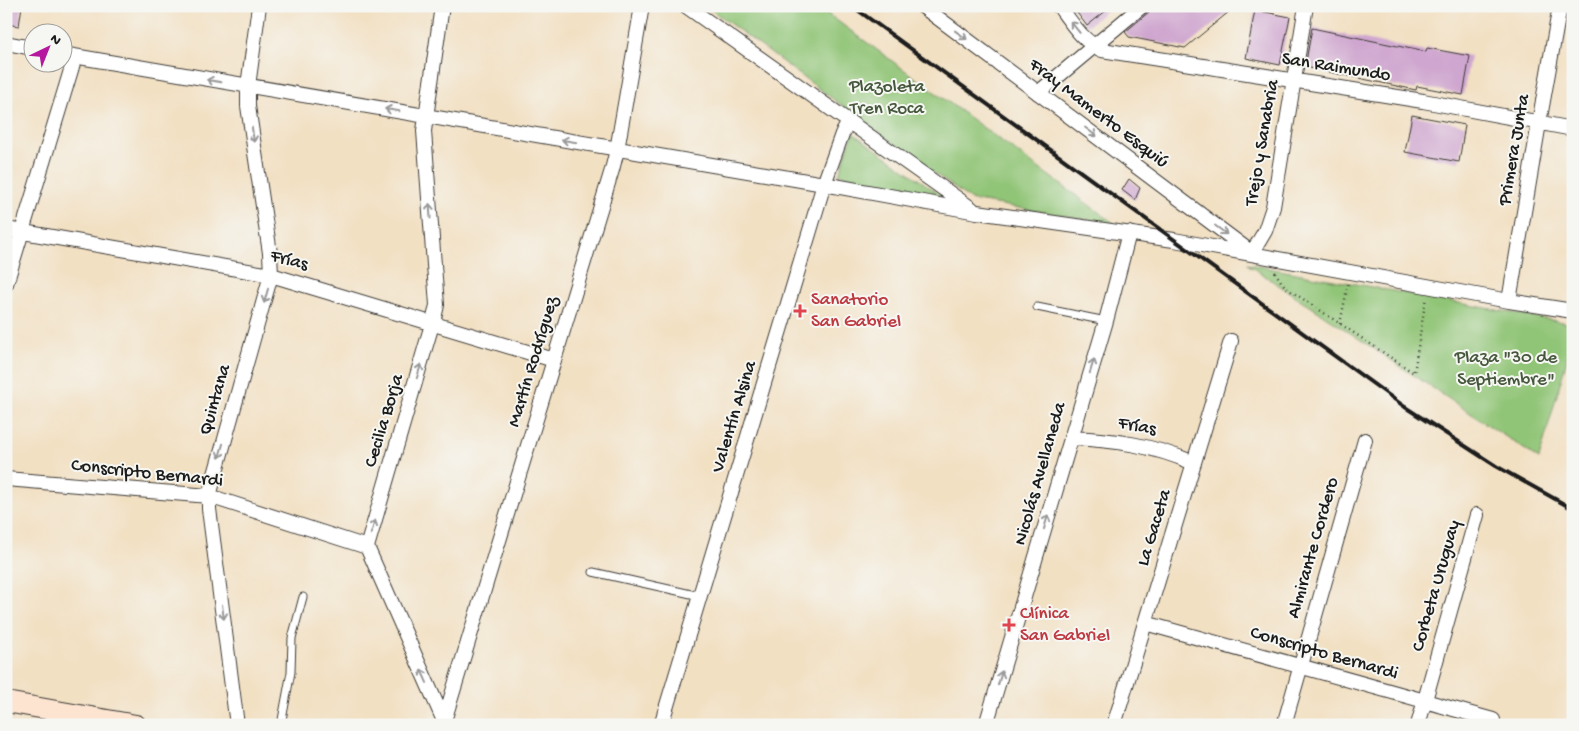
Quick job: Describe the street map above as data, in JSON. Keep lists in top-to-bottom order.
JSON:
{
  "streets": {
    "street": [
      "San Raimundo",
      "Fray Mamerto Esquiú",
      "Trejo y Sanabria",
      "Primera Junta",
      "Frías",
      "Martín Rodríguez",
      "Quintana",
      "Valentín Alsina",
      "Cecilia Borja",
      "Conscripto Bernardi",
      "Nicolás Avellaneda",
      "La Gaceta",
      "Almirante Cordero",
      "Corbeta Uruguay"
    ]
  },
  "crossings": [
    ["San Raimundo", "Trejo y Sanabria"],
    ["San Raimundo", "Primera Junta"],
    ["Fray Mamerto Esquiú", "Trejo y Sanabria"],
    ["Frías", "Martín Rodríguez"],
    ["Frías", "Quintana"],
    ["Frías", "Cecilia Borja"],
    ["Frías", "Nicolás Avellaneda"],
    ["Frías", "La Gaceta"],
    ["Quintana", "Conscripto Bernardi"],
    ["Cecilia Borja", "Conscripto Bernardi"],
    ["Conscripto Bernardi", "La Gaceta"],
    ["Conscripto Bernardi", "Almirante Cordero"],
    ["Conscripto Bernardi", "Corbeta Uruguay"]
  ],
  "one_way": [
    "Fray Mamerto Esquiú",
    "Quintana",
    "Cecilia Borja",
    "Nicolás Avellaneda"
  ],
  "parks": ["Plazoleta Tren Roca", "Plaza \"30 de Septiembre\""],
  "places": {
    "health": ["Sanatorio San Gabriel", "Clínica San Gabriel"]
  },
  "north": "top right"
}
